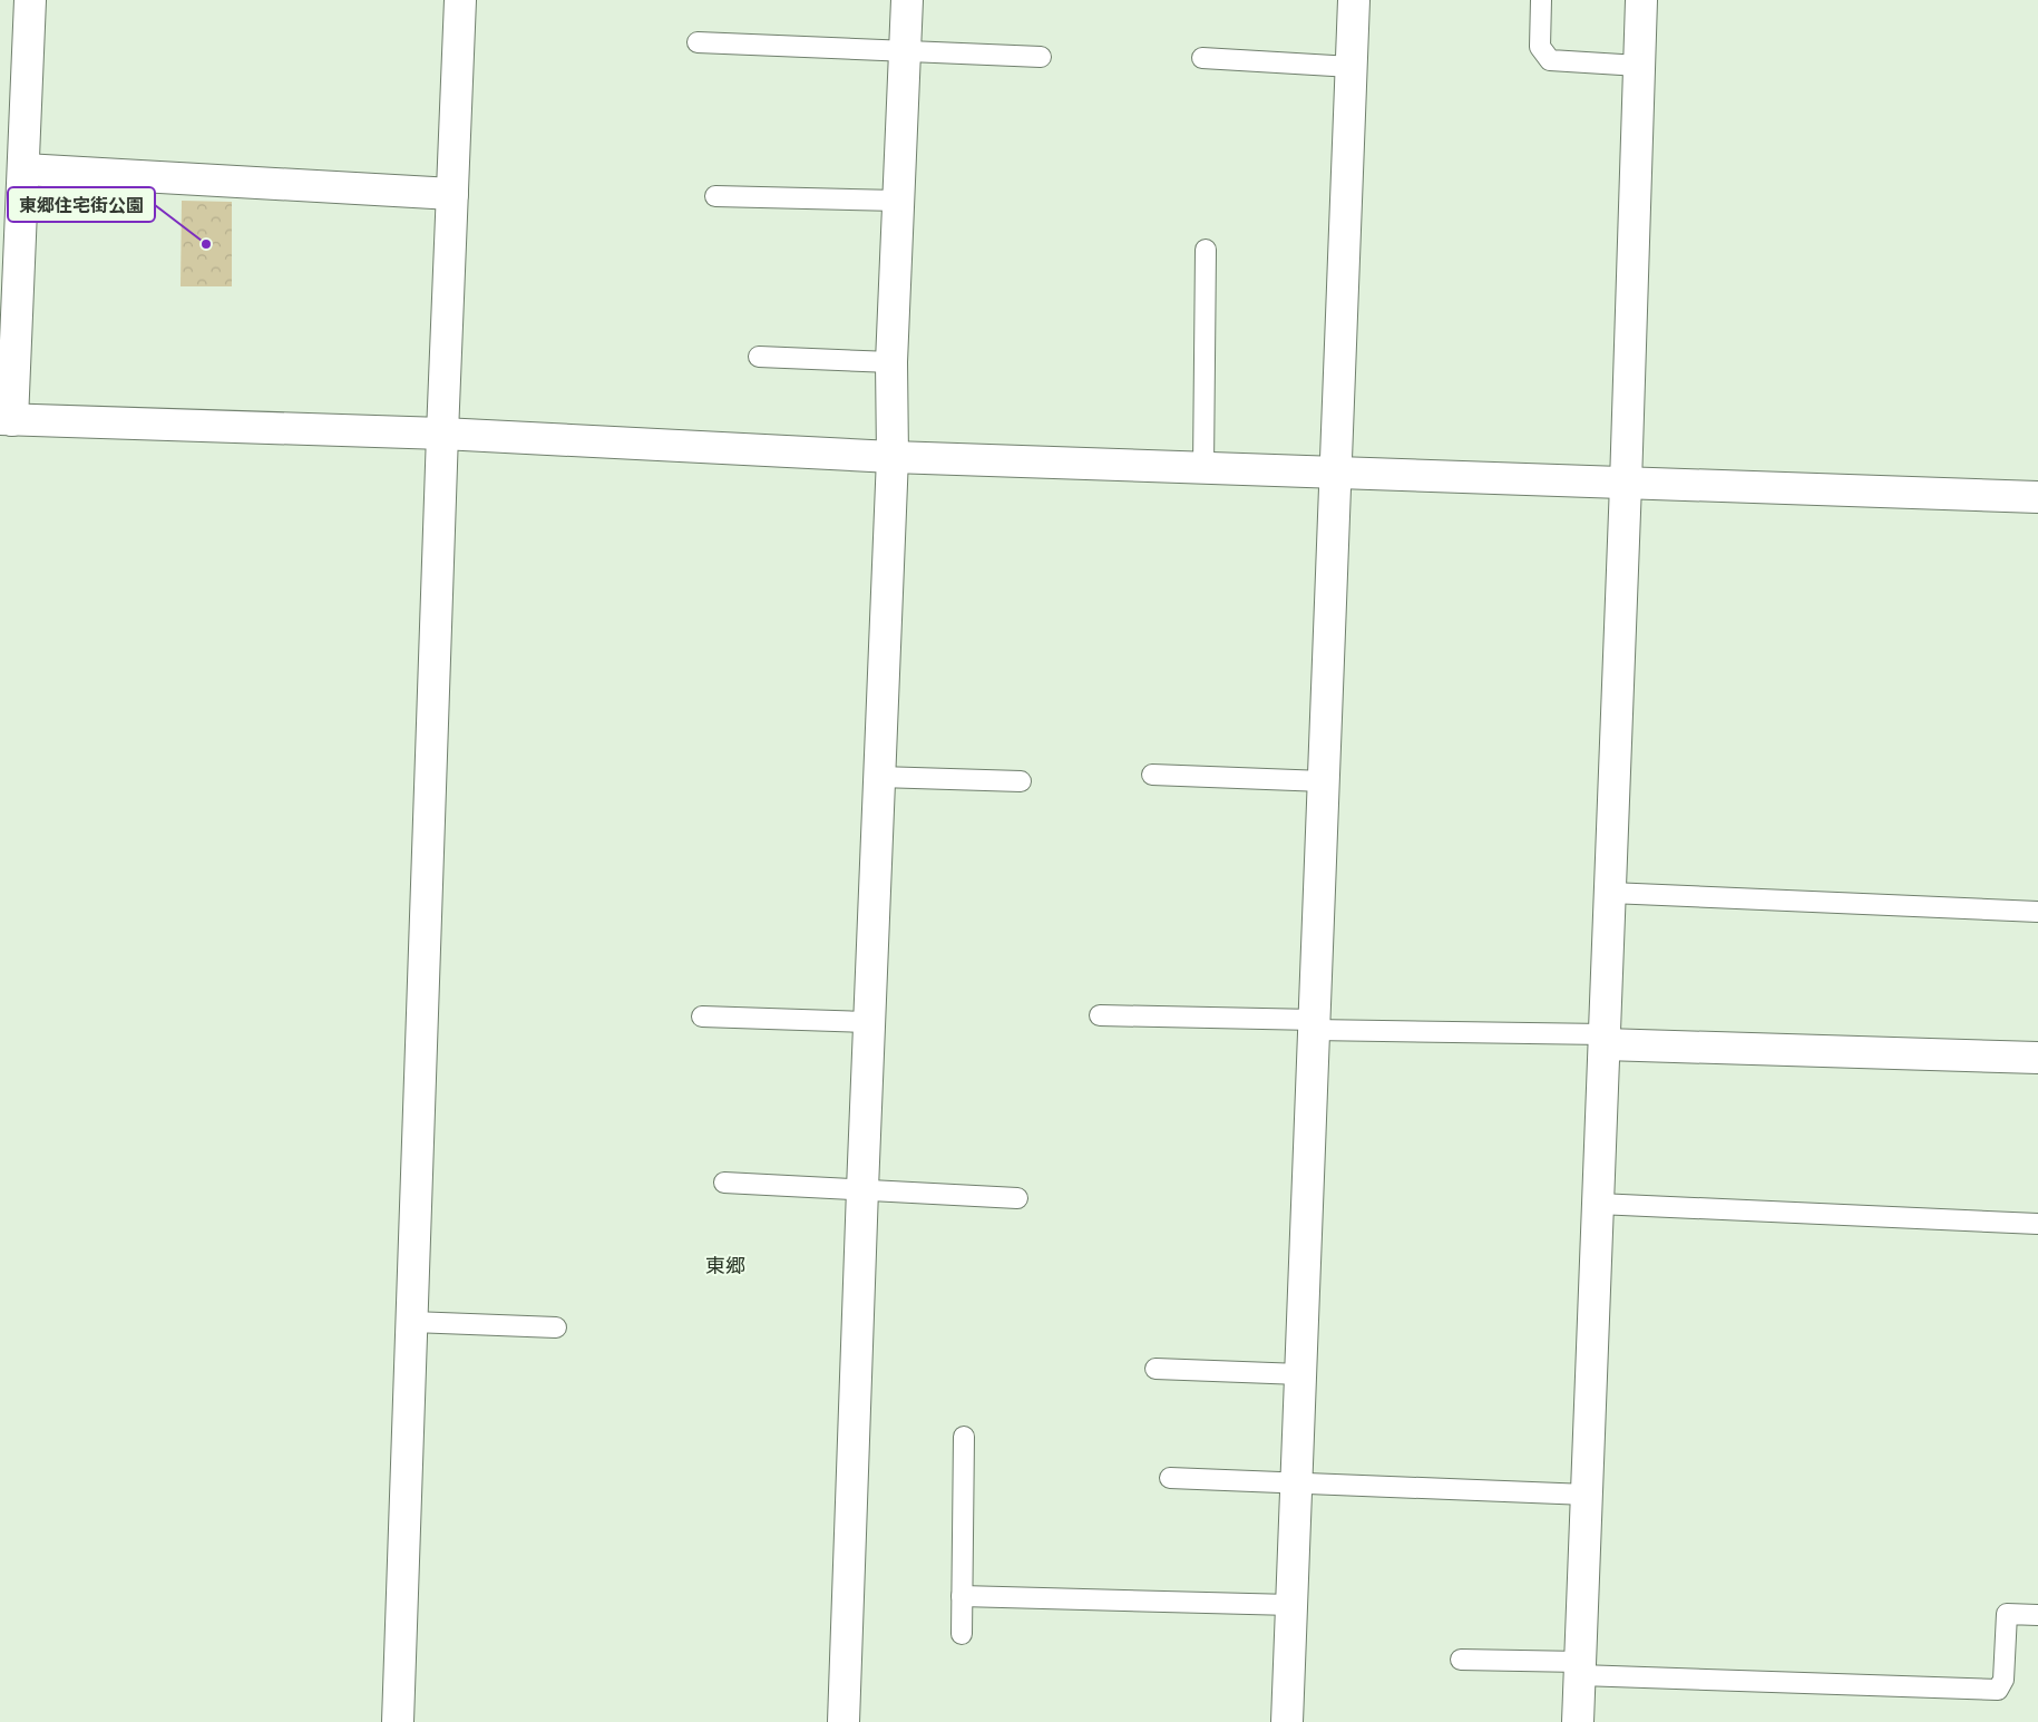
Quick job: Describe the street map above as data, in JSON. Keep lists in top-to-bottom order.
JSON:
{
  "districts": ["東郷"],
  "places": ["東郷住宅街公園"]
}
